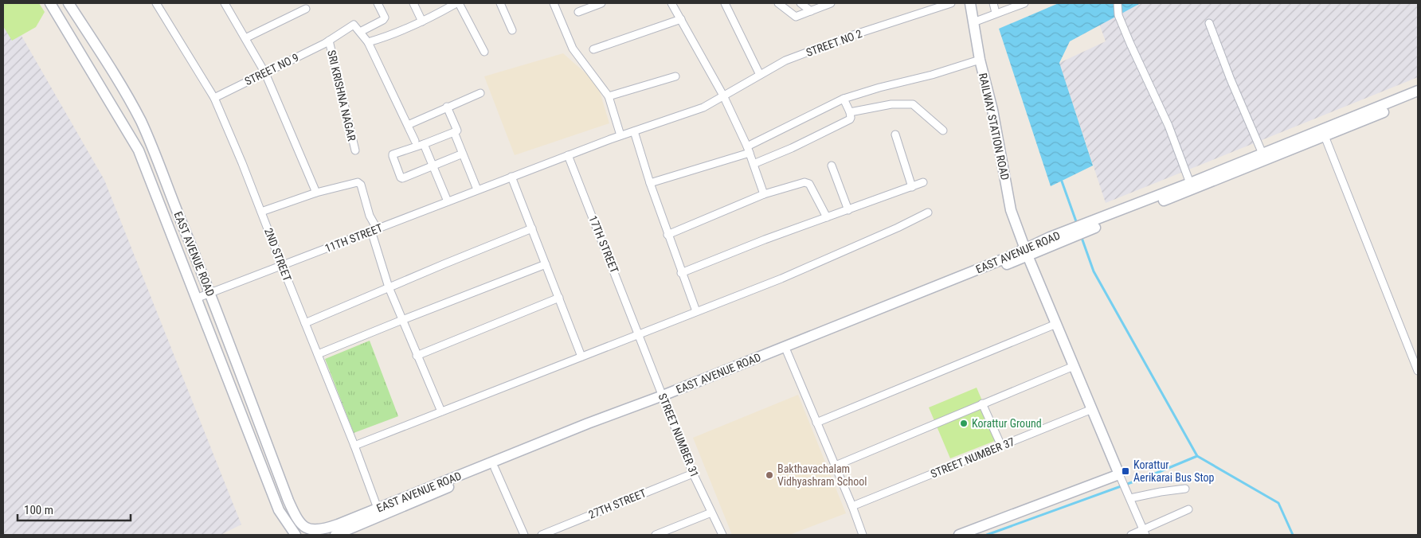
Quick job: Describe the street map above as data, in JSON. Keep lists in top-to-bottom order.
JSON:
{
  "streets": {
    "main road": ["RAILWAY STATION ROAD", "EAST AVENUE ROAD"],
    "street": [
      "STREET NO 2",
      "STREET NO 9",
      "SRI KRISHNA NAGAR",
      "11TH STREET",
      "17TH STREET",
      "2ND STREET",
      "STREET NUMBER 31",
      "STREET NUMBER 37",
      "27TH STREET"
    ]
  },
  "crossings": [
    ["STREET NO 2", "11TH STREET"],
    ["STREET NO 9", "SRI KRISHNA NAGAR"],
    ["STREET NO 9", "2ND STREET"],
    ["RAILWAY STATION ROAD", "EAST AVENUE ROAD"],
    ["RAILWAY STATION ROAD", "STREET NUMBER 37"],
    ["11TH STREET", "17TH STREET"],
    ["11TH STREET", "EAST AVENUE ROAD"],
    ["11TH STREET", "2ND STREET"],
    ["17TH STREET", "STREET NUMBER 31"],
    ["EAST AVENUE ROAD", "2ND STREET"],
    ["EAST AVENUE ROAD", "STREET NUMBER 31"],
    ["STREET NUMBER 31", "27TH STREET"]
  ],
  "places": {
    "other": ["Korattur Ground", "Bakthavachalam Vidhyashram School"],
    "transit": ["Korattur Aerikarai Bus Stop"]
  },
  "scale_bar": "100 m"
}
